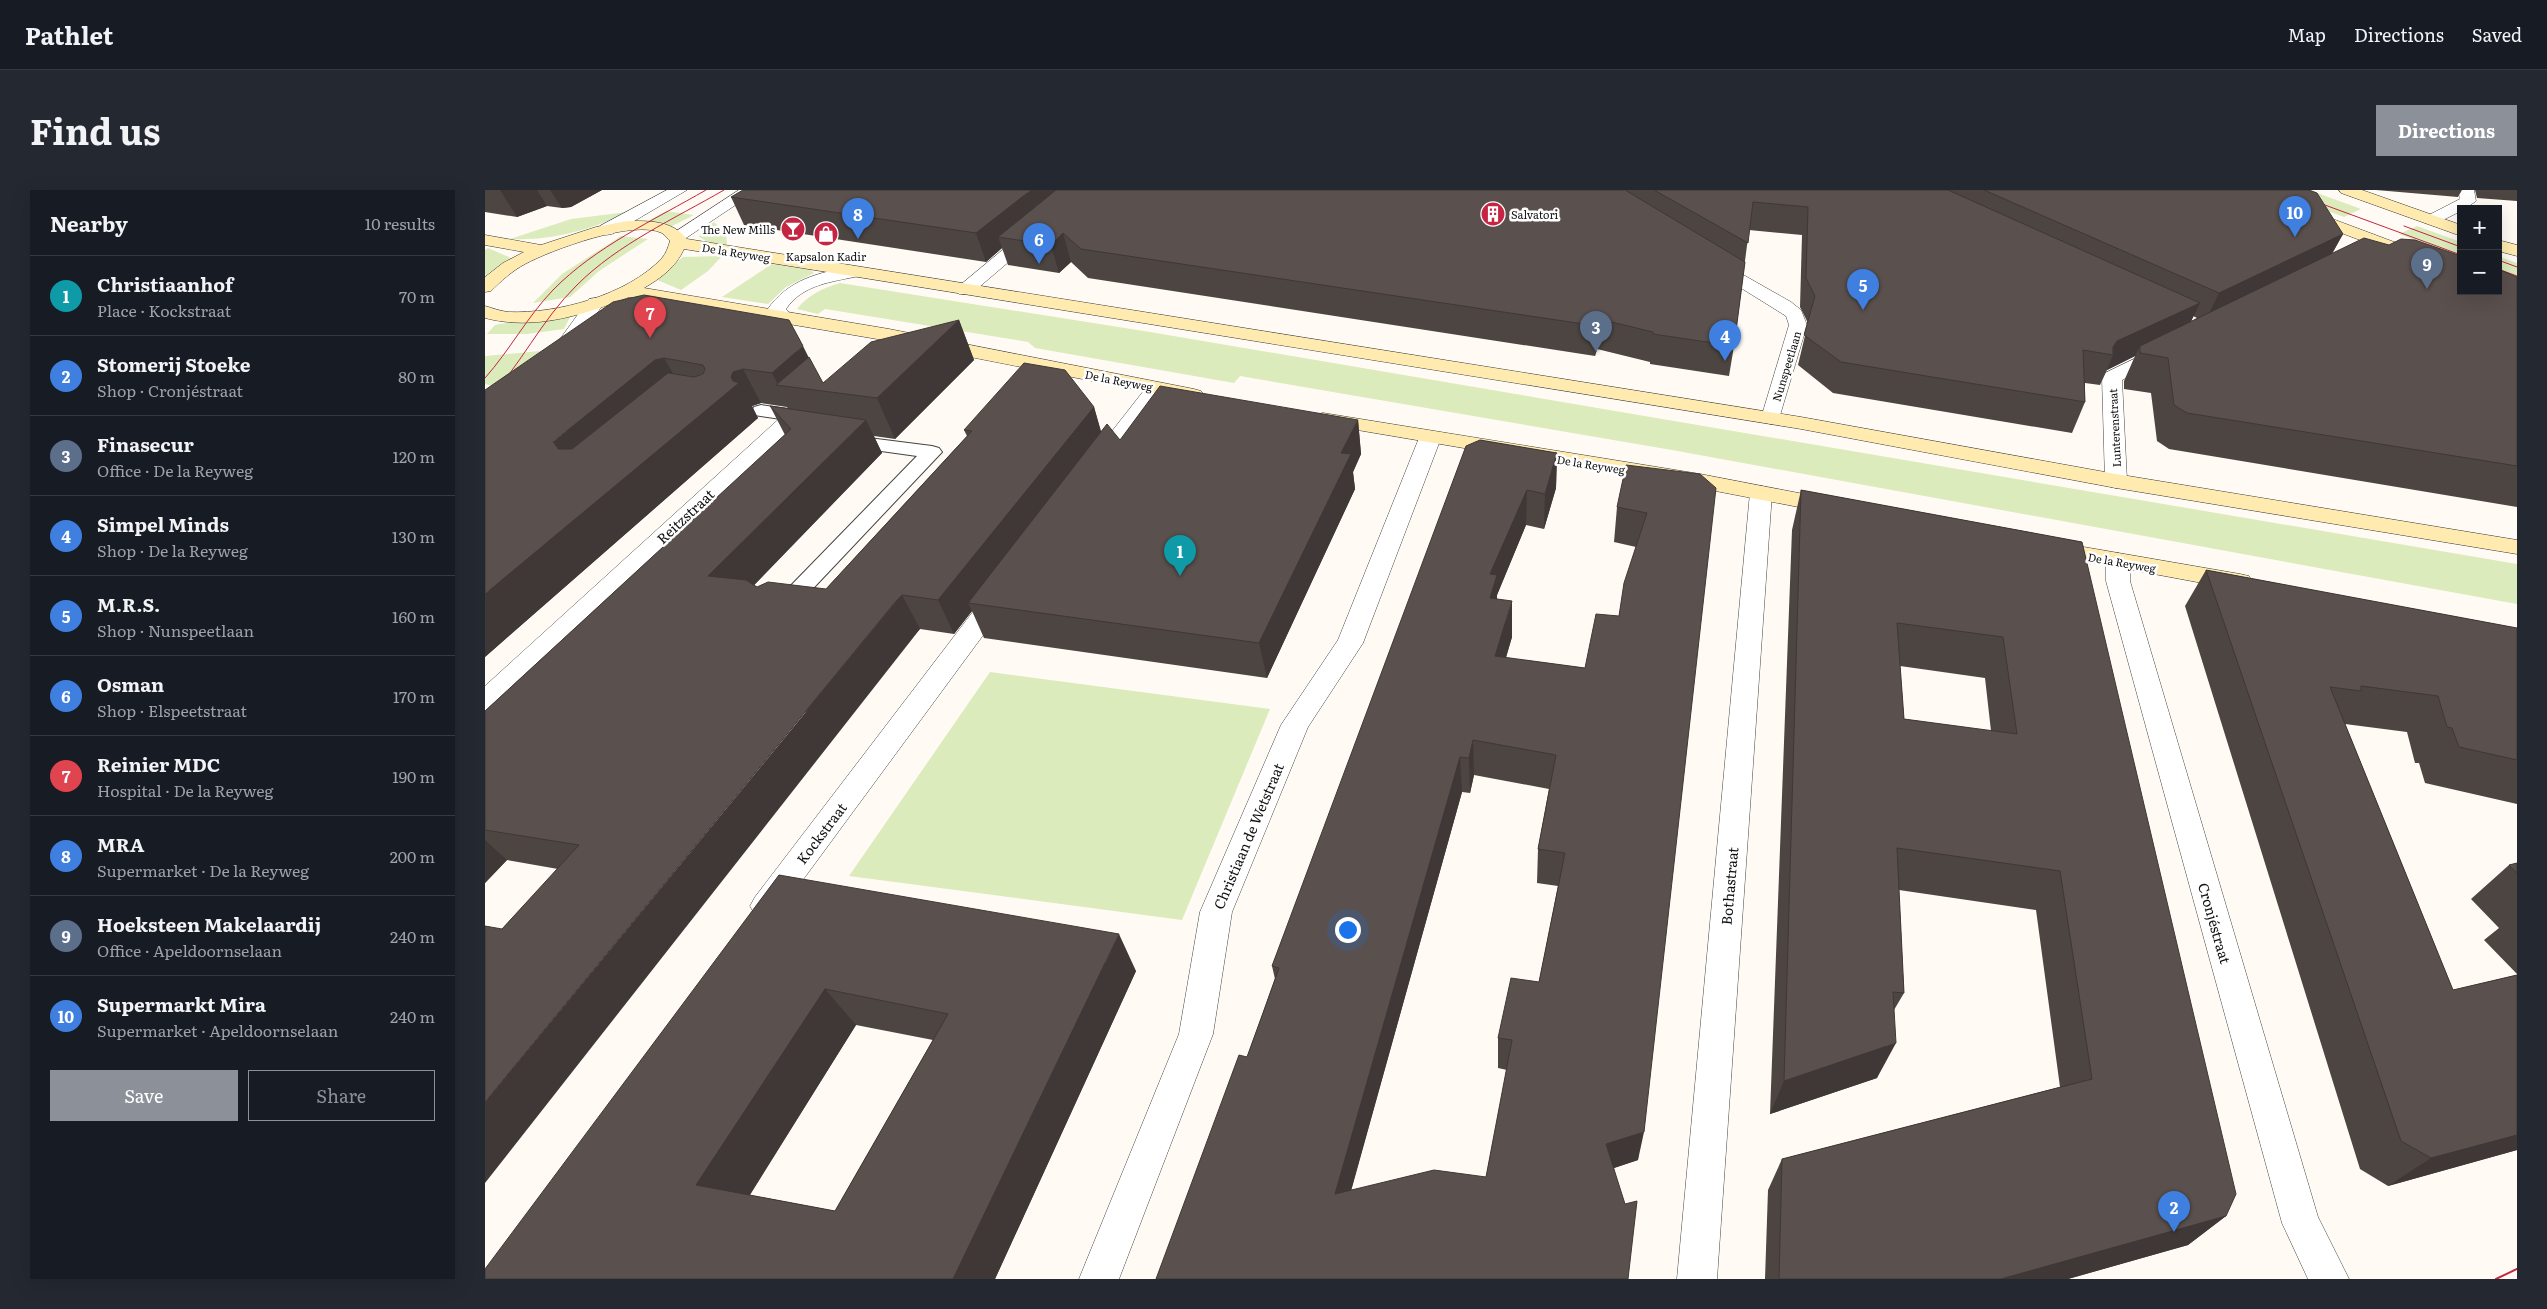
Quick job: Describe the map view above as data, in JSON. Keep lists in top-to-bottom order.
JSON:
{
  "streets": {
    "street": [
      "De la Reyweg",
      "Nunspeetlaan",
      "Lunterenstraat",
      "Reitzstraat",
      "Kockstraat",
      "Christiaan de Wetstraat",
      "Bothastraat",
      "Cronjéstraat"
    ]
  },
  "crossings": [
    ["De la Reyweg", "Nunspeetlaan"],
    ["De la Reyweg", "Lunterenstraat"],
    ["De la Reyweg", "Christiaan de Wetstraat"],
    ["De la Reyweg", "Bothastraat"],
    ["De la Reyweg", "Cronjéstraat"]
  ],
  "places": {
    "building": ["Salvatori"],
    "bar": ["The New Mills"],
    "shop": ["Kapsalon Kadir"]
  },
  "page": {
    "header": "Pathlet",
    "nav": ["Map", "Directions", "Saved"],
    "title": "Find us",
    "buttons": [
      "Directions",
      ["Save", "Share"]
    ],
    "heading": ["Nearby", "10 results"],
    "pins": [
      "10",
      "8",
      "6",
      "9",
      "5",
      "7",
      "3",
      "4",
      "1",
      "2"
    ],
    "map_buttons": ["+", "−"],
    "list": [
      {
        "mark": "1",
        "name": "Christiaanhof",
        "note": "Place · Kockstraat",
        "value": "70 m"
      },
      {
        "mark": "2",
        "name": "Stomerij Stoeke",
        "note": "Shop · Cronjéstraat",
        "value": "80 m"
      },
      {
        "mark": "3",
        "name": "Finasecur",
        "note": "Office · De la Reyweg",
        "value": "120 m"
      },
      {
        "mark": "4",
        "name": "Simpel Minds",
        "note": "Shop · De la Reyweg",
        "value": "130 m"
      },
      {
        "mark": "5",
        "name": "M.R.S.",
        "note": "Shop · Nunspeetlaan",
        "value": "160 m"
      },
      {
        "mark": "6",
        "name": "Osman",
        "note": "Shop · Elspeetstraat",
        "value": "170 m"
      },
      {
        "mark": "7",
        "name": "Reinier MDC",
        "note": "Hospital · De la Reyweg",
        "value": "190 m"
      },
      {
        "mark": "8",
        "name": "MRA",
        "note": "Supermarket · De la Reyweg",
        "value": "200 m"
      },
      {
        "mark": "9",
        "name": "Hoeksteen Makelaardij",
        "note": "Office · Apeldoornselaan",
        "value": "240 m"
      },
      {
        "mark": "10",
        "name": "Supermarkt Mira",
        "note": "Supermarket · Apeldoornselaan",
        "value": "240 m"
      }
    ]
  }
}
